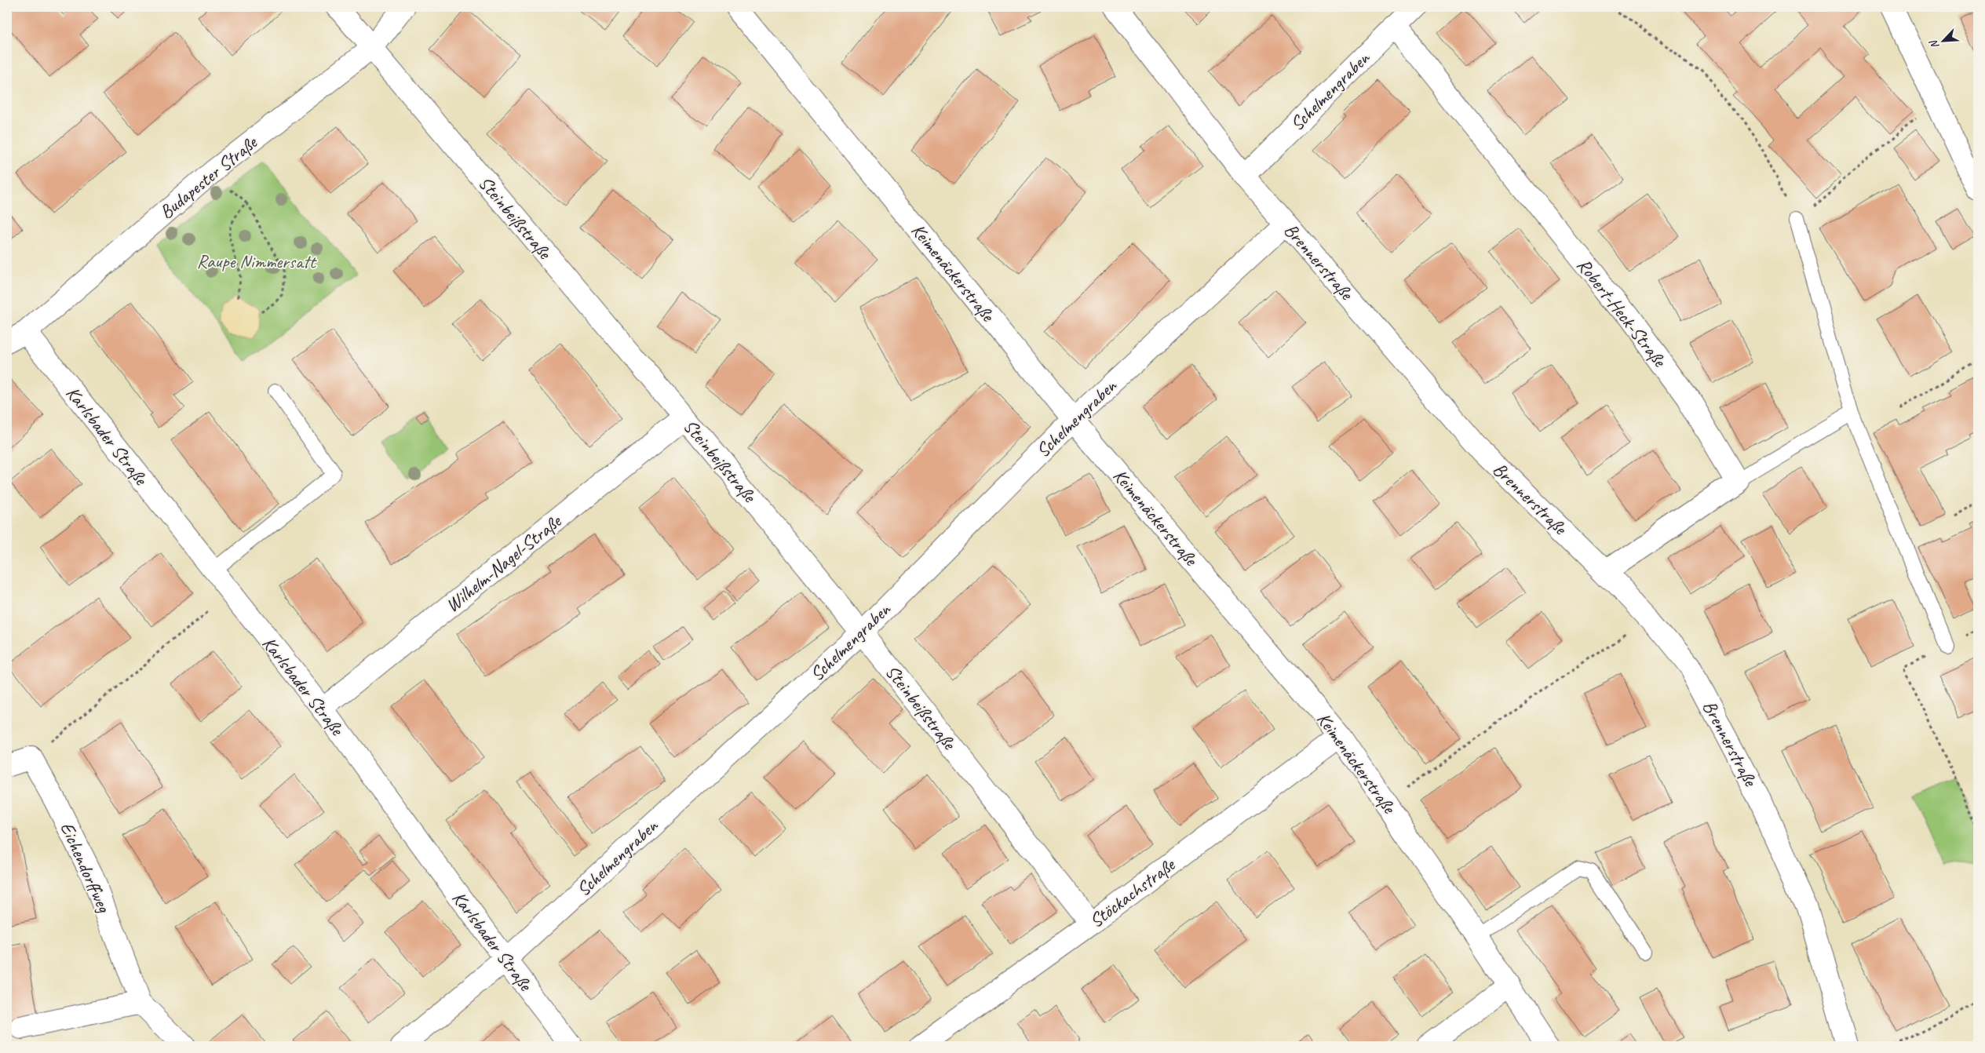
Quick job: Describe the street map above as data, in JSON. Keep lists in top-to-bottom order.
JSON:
{
  "streets": {
    "street": [
      "Schelmengraben",
      "Budapester Straße",
      "Steinbeißstraße",
      "Brennerstraße",
      "Keimenäckerstraße",
      "Robert-Heck-Straße",
      "Karlsbader Straße",
      "Wilhelm-Nagel-Straße",
      "Eichendorffweg",
      "Stöckachstraße"
    ]
  },
  "crossings": [
    ["Schelmengraben", "Steinbeißstraße"],
    ["Schelmengraben", "Brennerstraße"],
    ["Schelmengraben", "Keimenäckerstraße"],
    ["Schelmengraben", "Robert-Heck-Straße"],
    ["Schelmengraben", "Karlsbader Straße"],
    ["Budapester Straße", "Steinbeißstraße"],
    ["Budapester Straße", "Karlsbader Straße"],
    ["Steinbeißstraße", "Wilhelm-Nagel-Straße"],
    ["Steinbeißstraße", "Stöckachstraße"],
    ["Keimenäckerstraße", "Stöckachstraße"],
    ["Karlsbader Straße", "Wilhelm-Nagel-Straße"]
  ],
  "parks": ["Raupe Nimmersatt"],
  "north": "bottom left"
}
